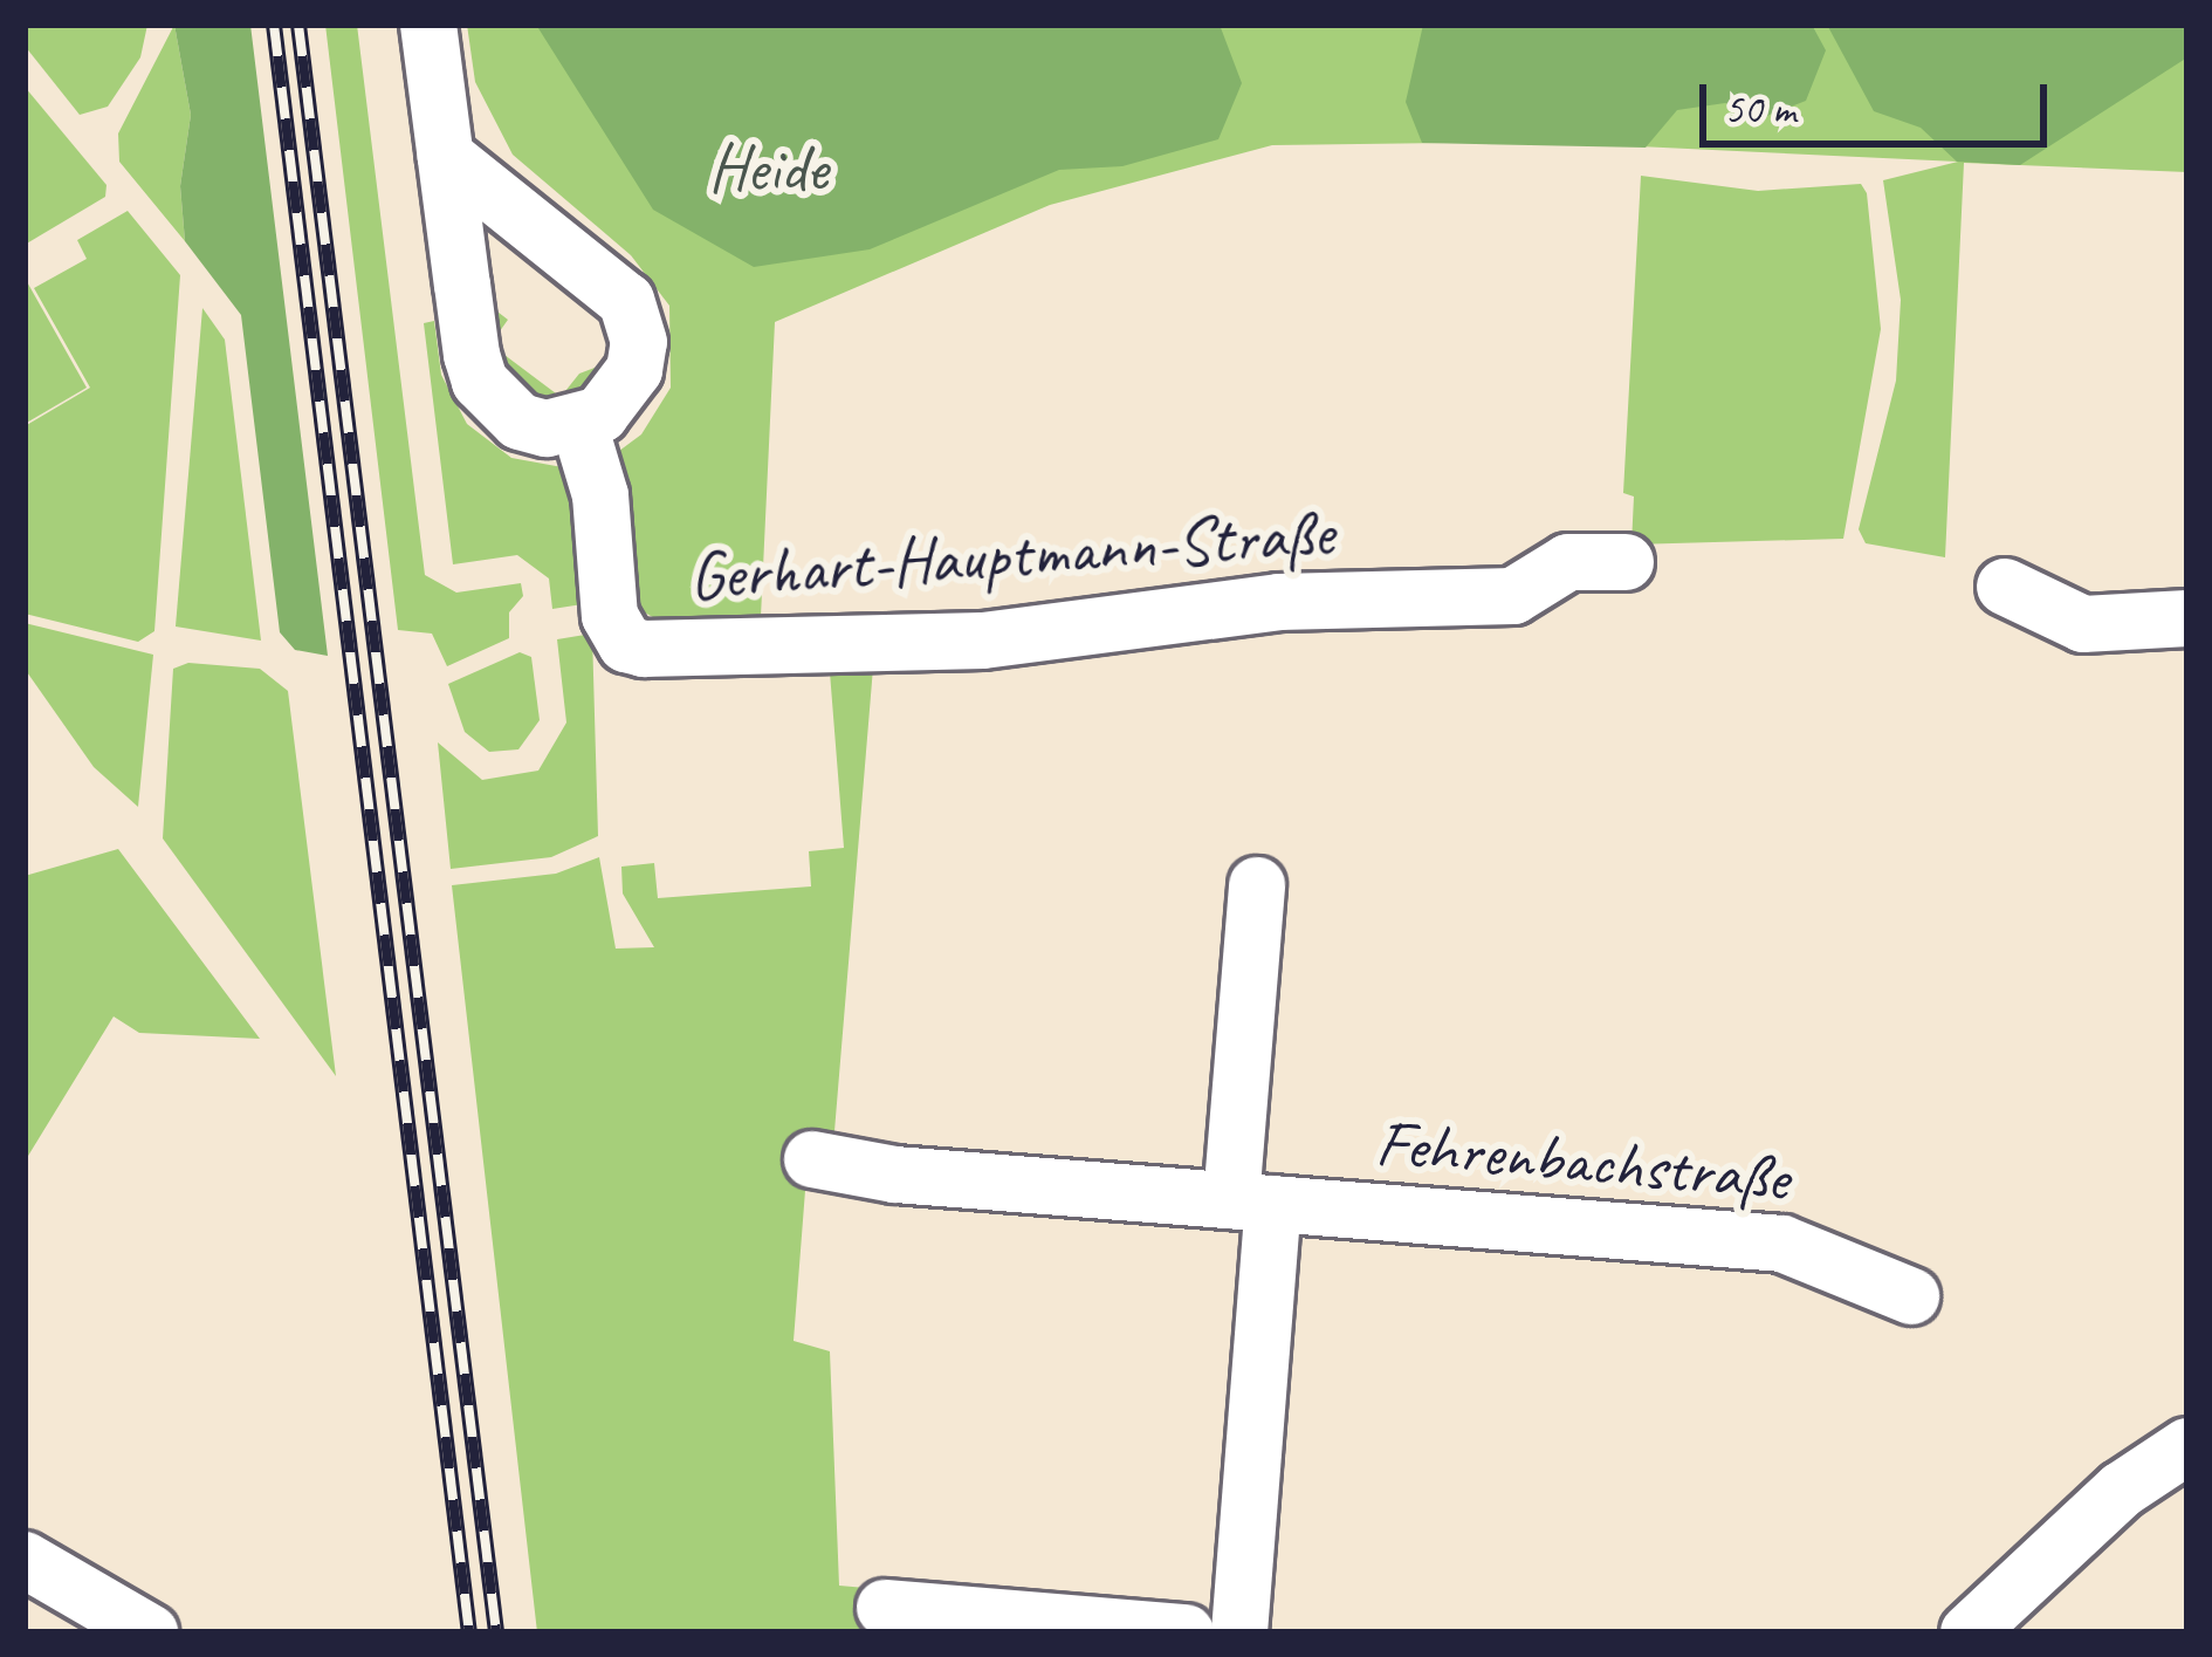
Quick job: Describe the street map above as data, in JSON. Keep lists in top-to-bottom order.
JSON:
{
  "streets": {
    "street": ["Gerhart-Hauptmann-Straße", "Fehrenbachstraße"]
  },
  "parks": ["Heide"],
  "scale_bar": "50 m"
}
